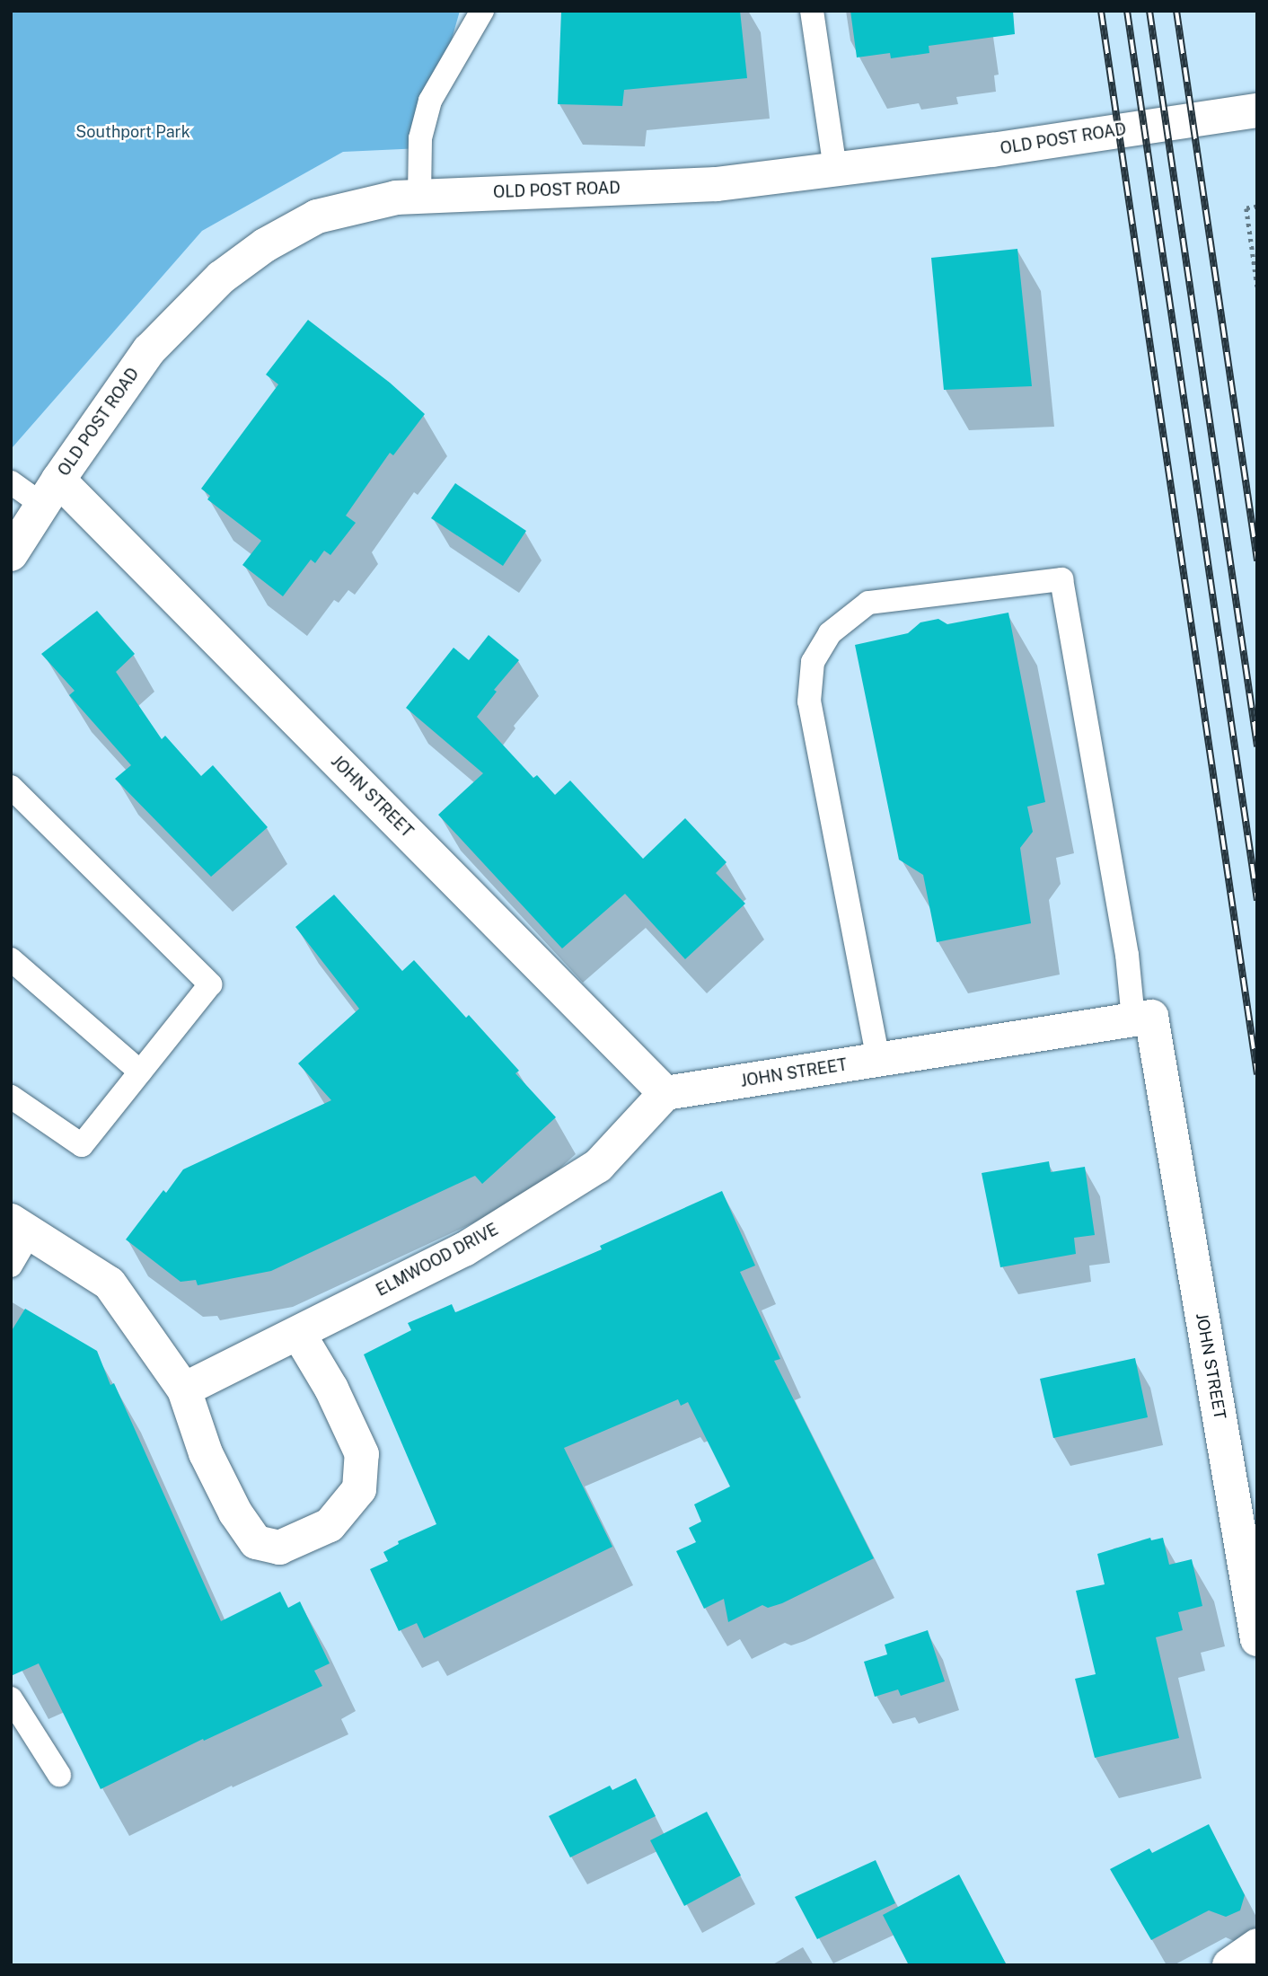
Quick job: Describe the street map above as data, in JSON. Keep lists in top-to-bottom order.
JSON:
{
  "streets": {
    "street": ["OLD POST ROAD", "JOHN STREET", "ELMWOOD DRIVE"]
  },
  "crossings": [
    ["OLD POST ROAD", "JOHN STREET"],
    ["JOHN STREET", "ELMWOOD DRIVE"]
  ],
  "parks": ["Southport Park"]
}
